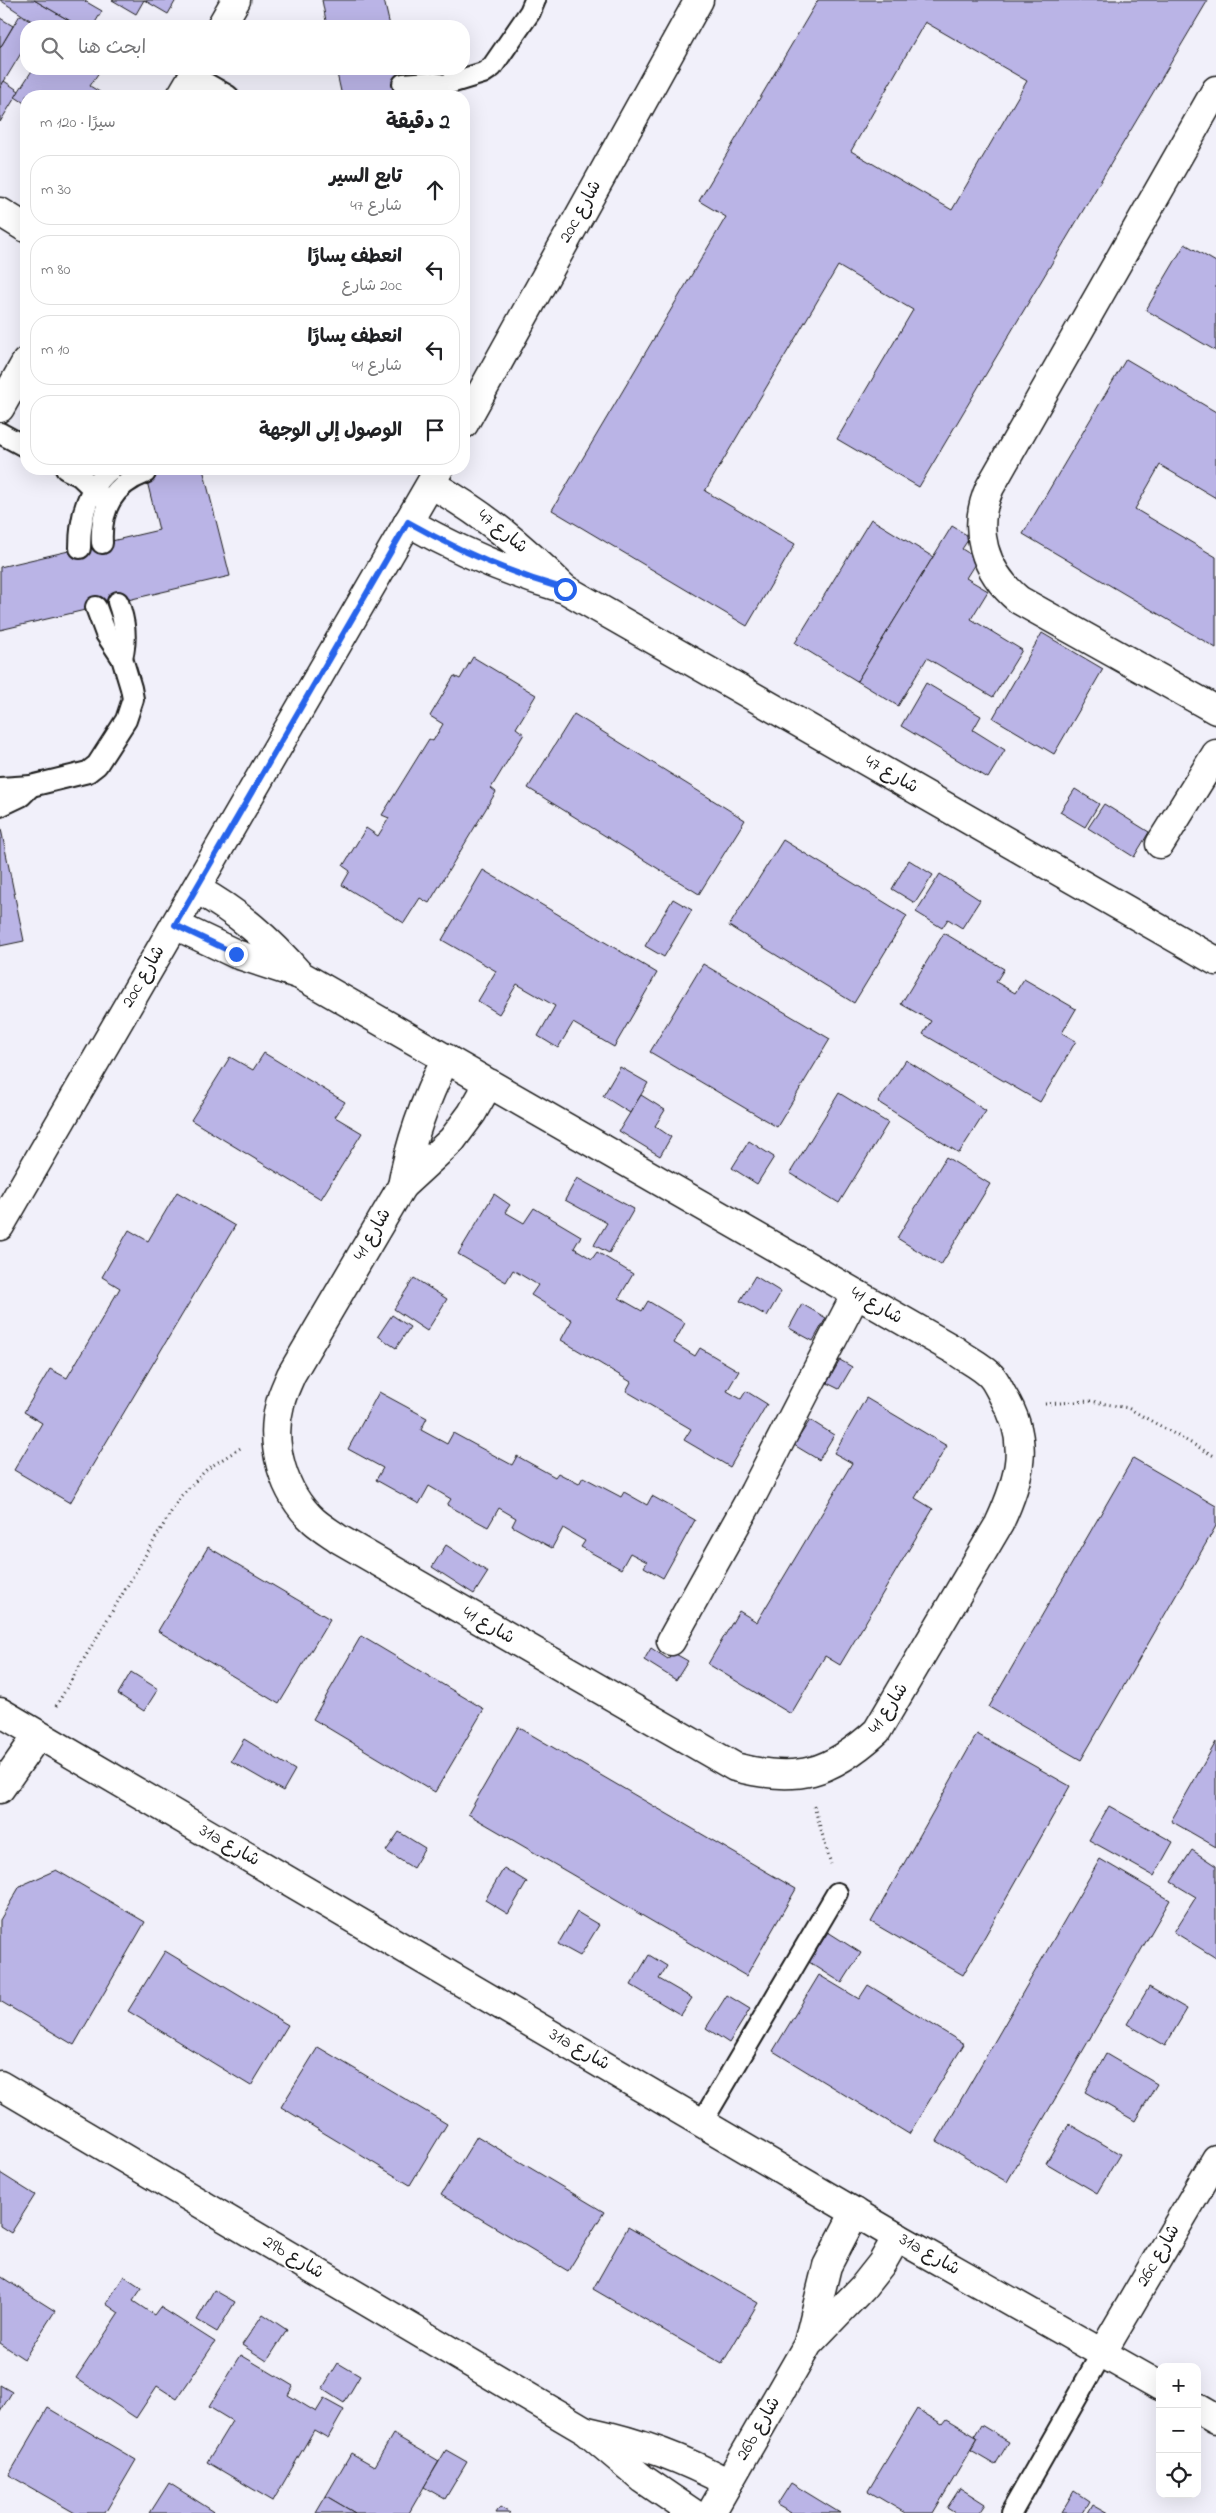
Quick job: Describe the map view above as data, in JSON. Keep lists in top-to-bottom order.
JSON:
{
  "streets": {
    "street": [
      "20c شارع",
      "شارع 47",
      "شارع 41",
      "31a شارع",
      "26c شارع",
      "29b شارع",
      "26b شارع"
    ]
  },
  "crossings": [
    ["20c شارع", "شارع 47"],
    ["20c شارع", "شارع 41"],
    ["31a شارع", "26c شارع"],
    ["31a شارع", "26b شارع"]
  ],
  "page": {
    "search": "ابحث هنا",
    "heading": ["2 دقيقة", "سيرًا · 120 m"],
    "list": [
      ["تابع السير", "شارع 47", "30 m"],
      ["انعطف يسارًا", "20c شارع", "80 m"],
      ["انعطف يسارًا", "شارع 41", "10 m"],
      "الوصول إلى الوجهة"
    ],
    "map_buttons": ["+", "−"]
  }
}
